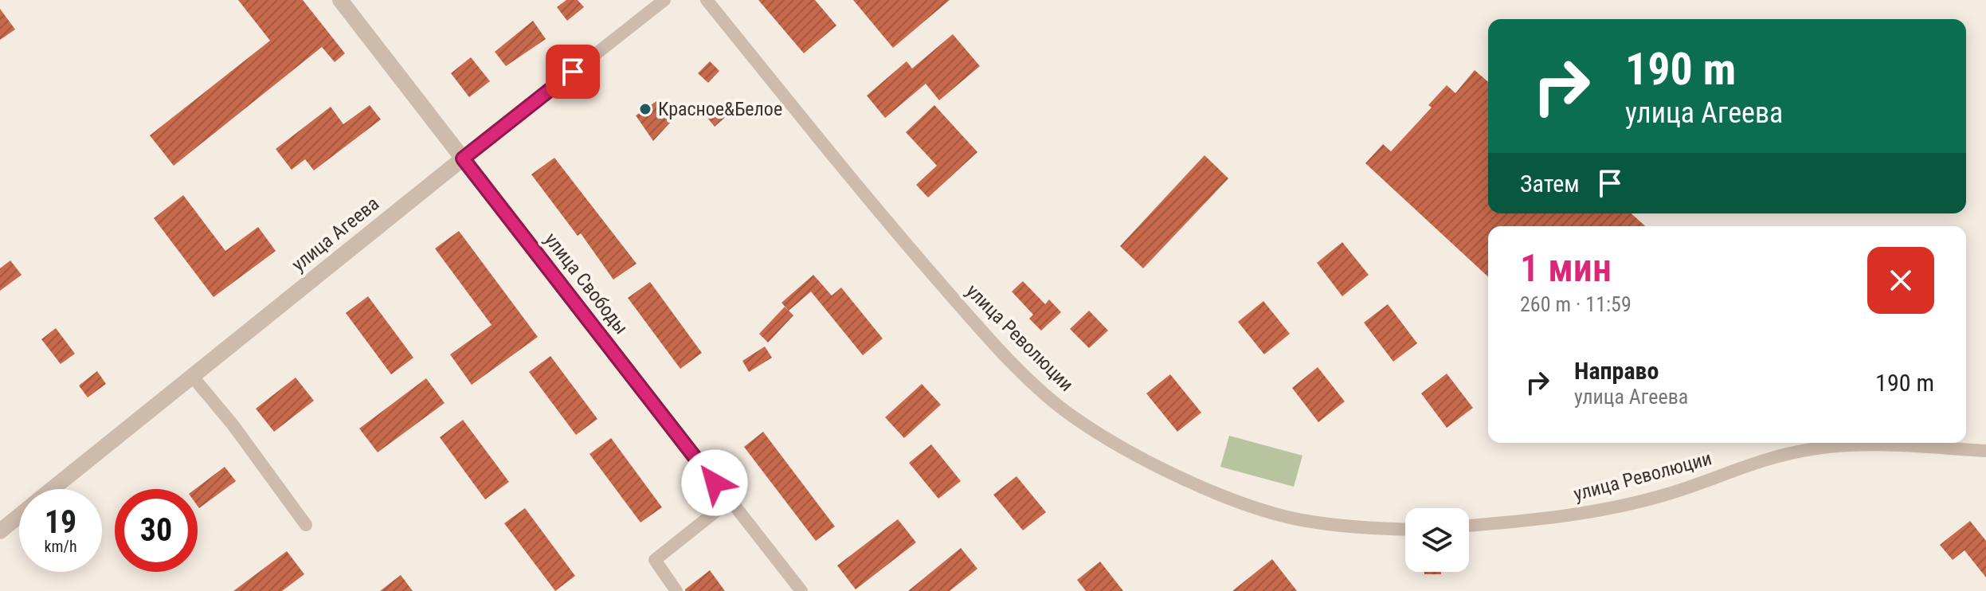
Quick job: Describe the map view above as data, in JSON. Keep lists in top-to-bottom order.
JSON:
{
  "streets": {
    "street": ["улица Агеева", "улица Свободы", "улица Революции"]
  },
  "crossings": [
    ["улица Агеева", "улица Свободы"]
  ],
  "places": ["Красное&Белое"],
  "page": {
    "turn": ["190 m", "улица Агеева"],
    "then": "Затем",
    "heading": ["1 мин", "260 m · 11:59"],
    "list": [
      {
        "name": "Направо",
        "note": "улица Агеева",
        "value": "190 m"
      }
    ],
    "speed": "19 km/h",
    "limit": "30"
  }
}
